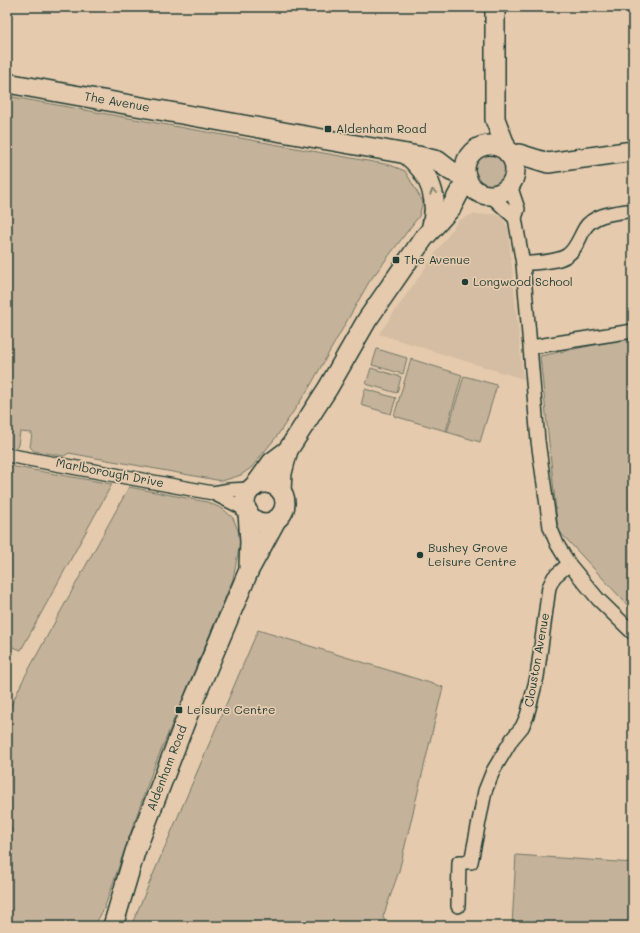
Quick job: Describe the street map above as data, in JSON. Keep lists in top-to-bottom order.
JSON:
{
  "streets": {
    "main road": ["The Avenue", "Aldenham Road"],
    "street": ["Marlborough Drive", "Clouston Avenue"]
  },
  "crossings": [
    ["Marlborough Drive", "Aldenham Road"]
  ],
  "places": {
    "transit": ["Aldenham Road", "The Avenue", "Leisure Centre"],
    "other": ["Longwood School", "Bushey Grove Leisure Centre"]
  }
}
